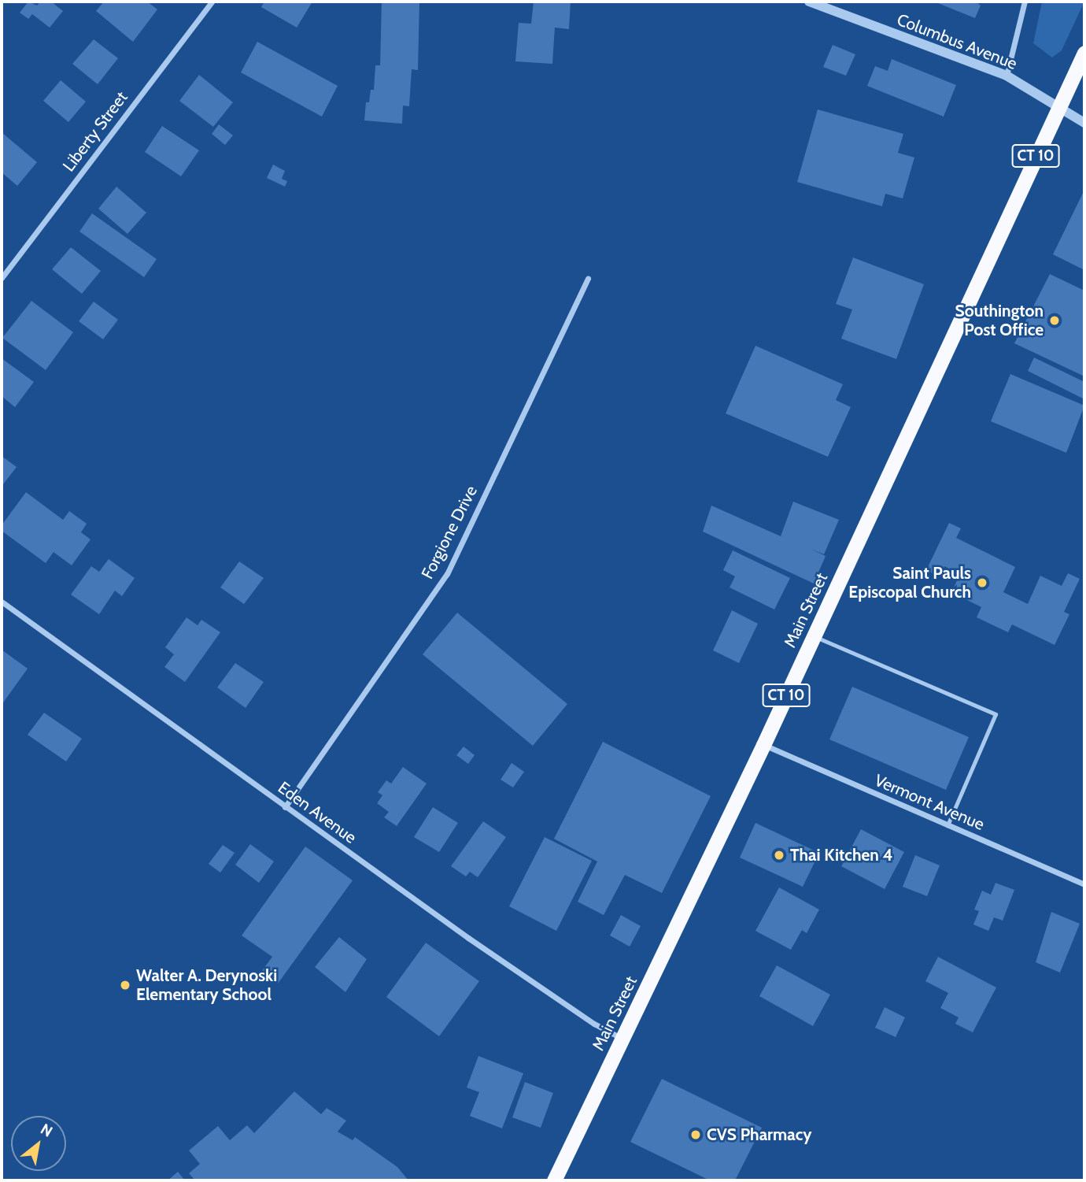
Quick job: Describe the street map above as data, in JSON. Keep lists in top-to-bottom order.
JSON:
{
  "streets": {
    "highway": ["CT 10", "Main Street"],
    "street": [
      "Columbus Avenue",
      "Liberty Street",
      "Forgione Drive",
      "Vermont Avenue",
      "Eden Avenue"
    ]
  },
  "crossings": [
    ["Columbus Avenue", "Main Street"],
    ["Forgione Drive", "Eden Avenue"],
    ["Main Street", "Vermont Avenue"],
    ["Main Street", "Eden Avenue"]
  ],
  "places": [
    "Southington Post Office",
    "Saint Pauls Episcopal Church",
    "Thai Kitchen 4",
    "Walter A. Derynoski Elementary School",
    "CVS Pharmacy"
  ],
  "north": "top right"
}
